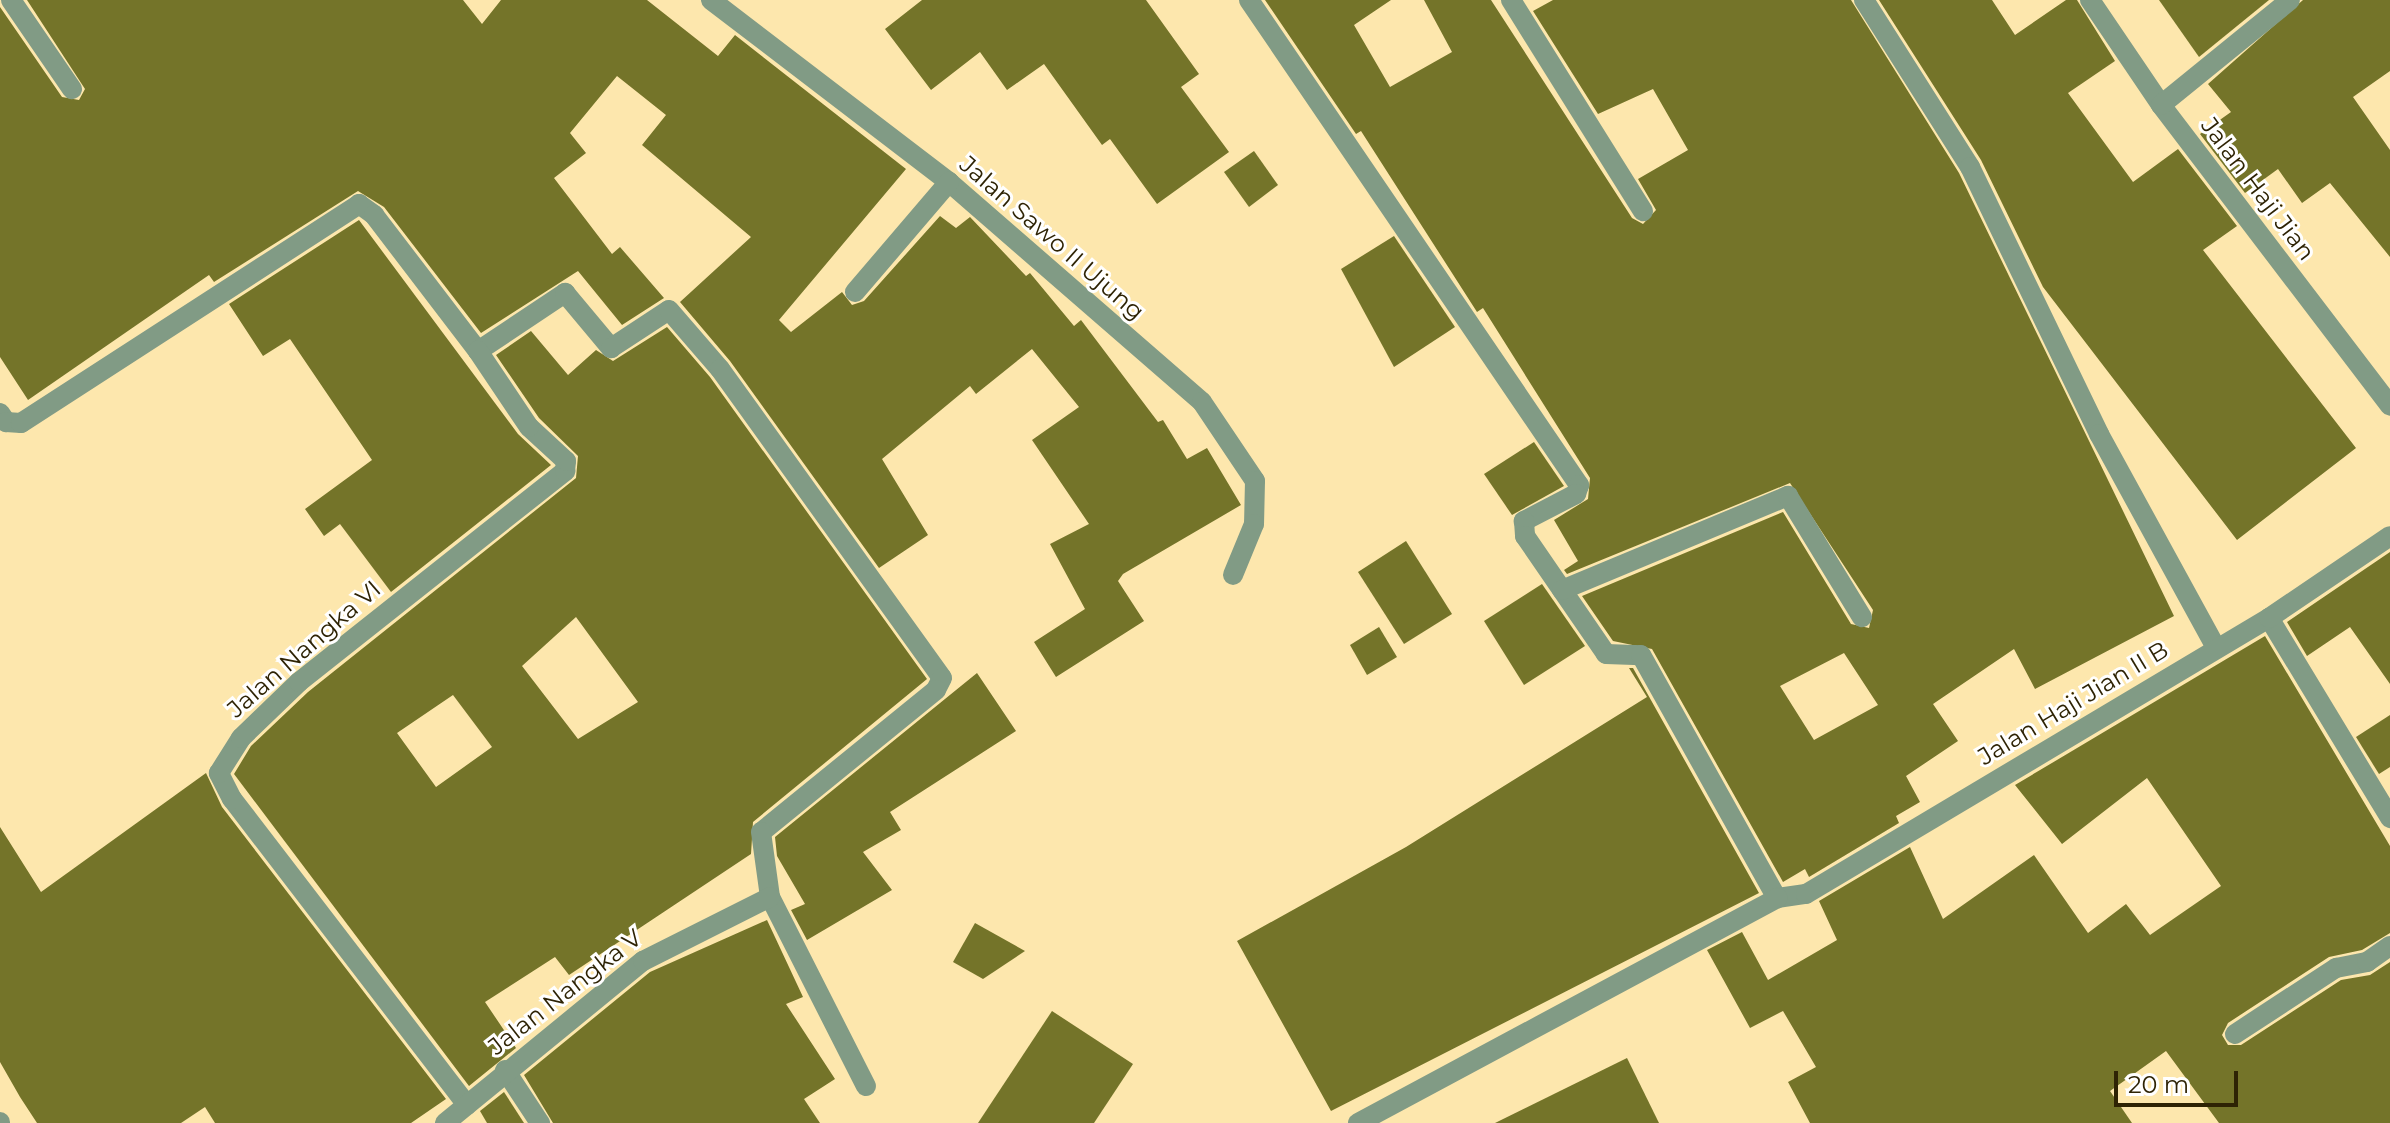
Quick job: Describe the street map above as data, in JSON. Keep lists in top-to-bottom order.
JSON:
{
  "streets": {
    "street": [
      "Jalan Haji Jian",
      "Jalan Sawo II Ujung",
      "Jalan Nangka VI",
      "Jalan Haji Jian II B",
      "Jalan Nangka V"
    ]
  },
  "crossings": [
    ["Jalan Nangka VI", "Jalan Nangka V"]
  ],
  "scale_bar": "20 m"
}
